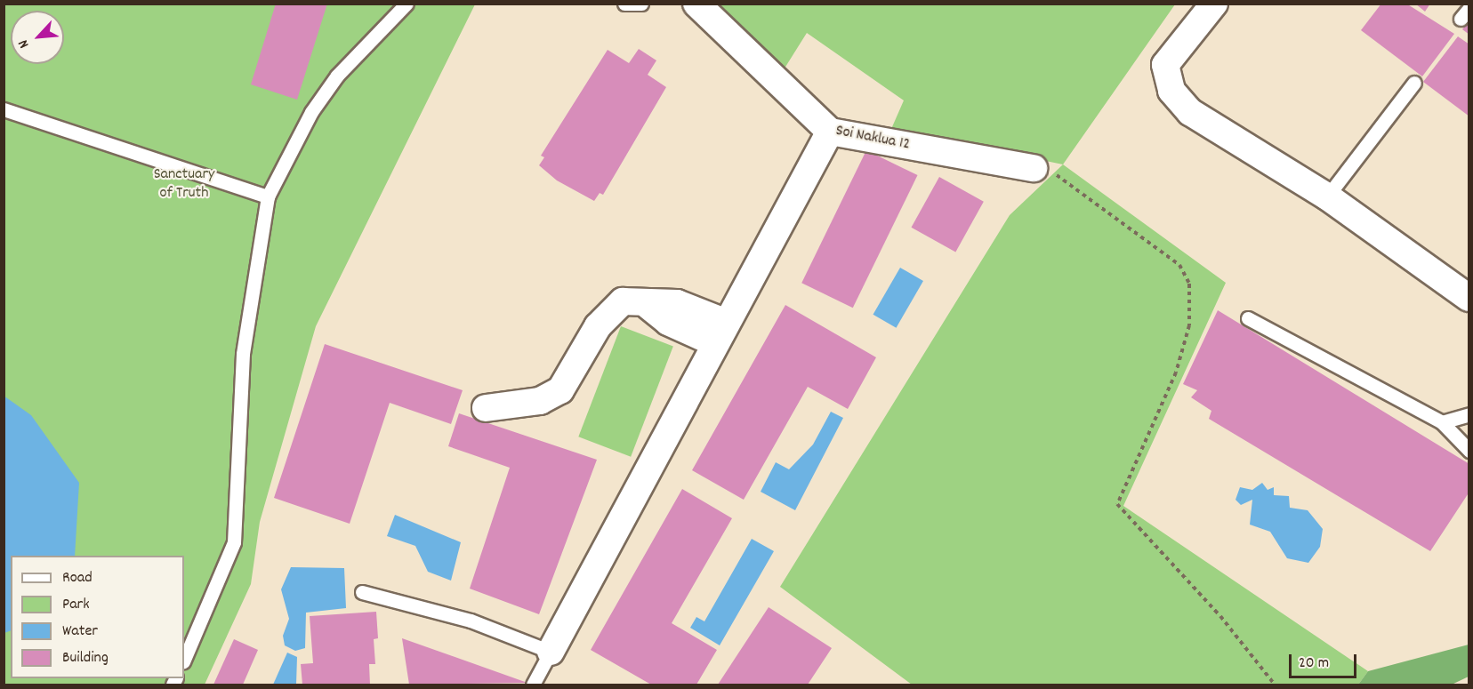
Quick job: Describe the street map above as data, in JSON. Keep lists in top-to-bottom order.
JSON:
{
  "streets": {
    "street": ["Soi Naklua 12"]
  },
  "parks": ["Sanctuary of Truth"],
  "legend": [
    "Road",
    "Park",
    "Water",
    "Building"
  ],
  "scale_bar": "20 m",
  "north": "bottom left"
}
